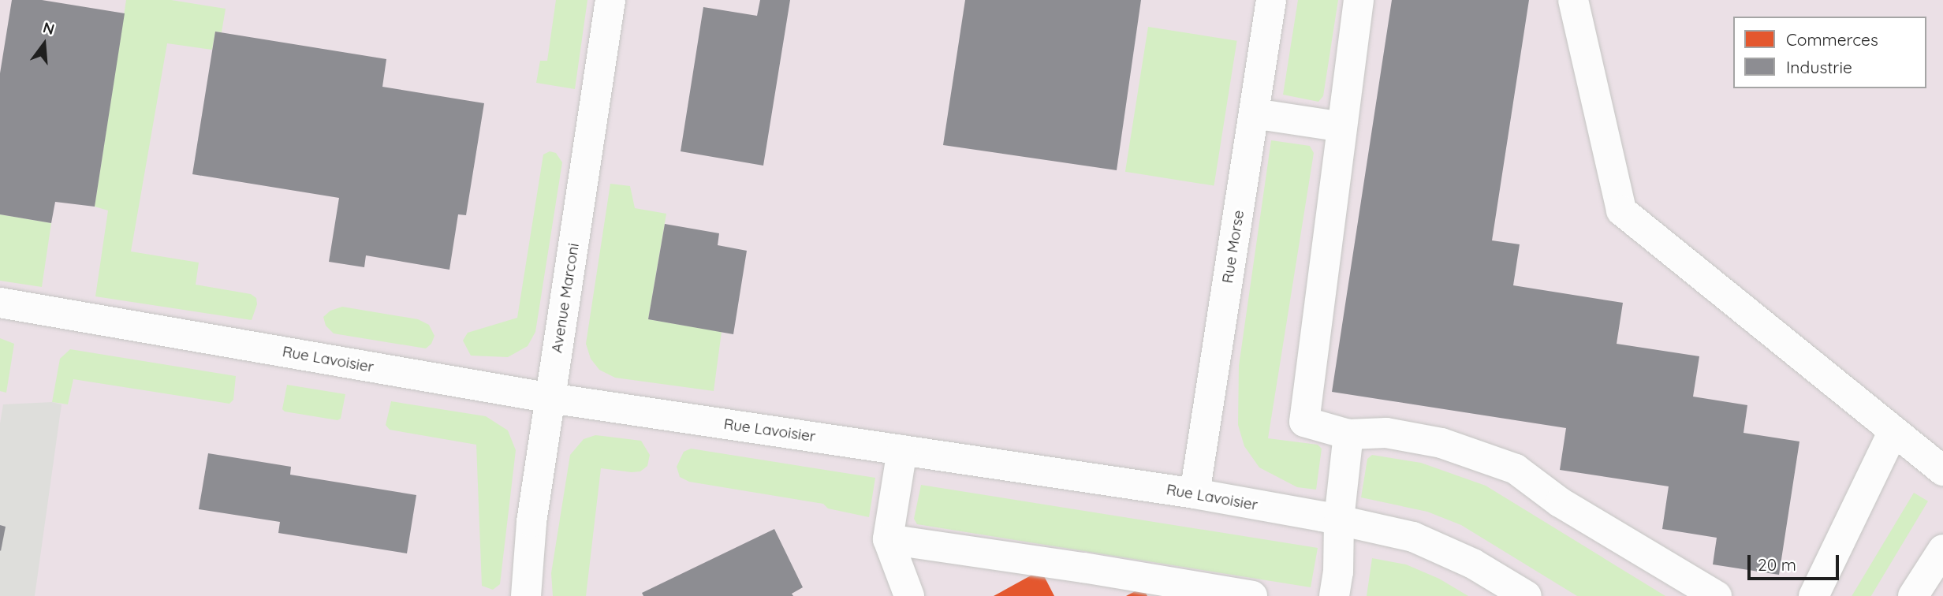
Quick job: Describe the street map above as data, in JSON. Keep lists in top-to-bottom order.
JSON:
{
  "streets": {
    "street": ["Rue Morse", "Avenue Marconi", "Rue Lavoisier"]
  },
  "crossings": [
    ["Rue Morse", "Rue Lavoisier"],
    ["Avenue Marconi", "Rue Lavoisier"]
  ],
  "legend": ["Commerces", "Industrie"],
  "scale_bar": "20 m",
  "north": "top"
}
